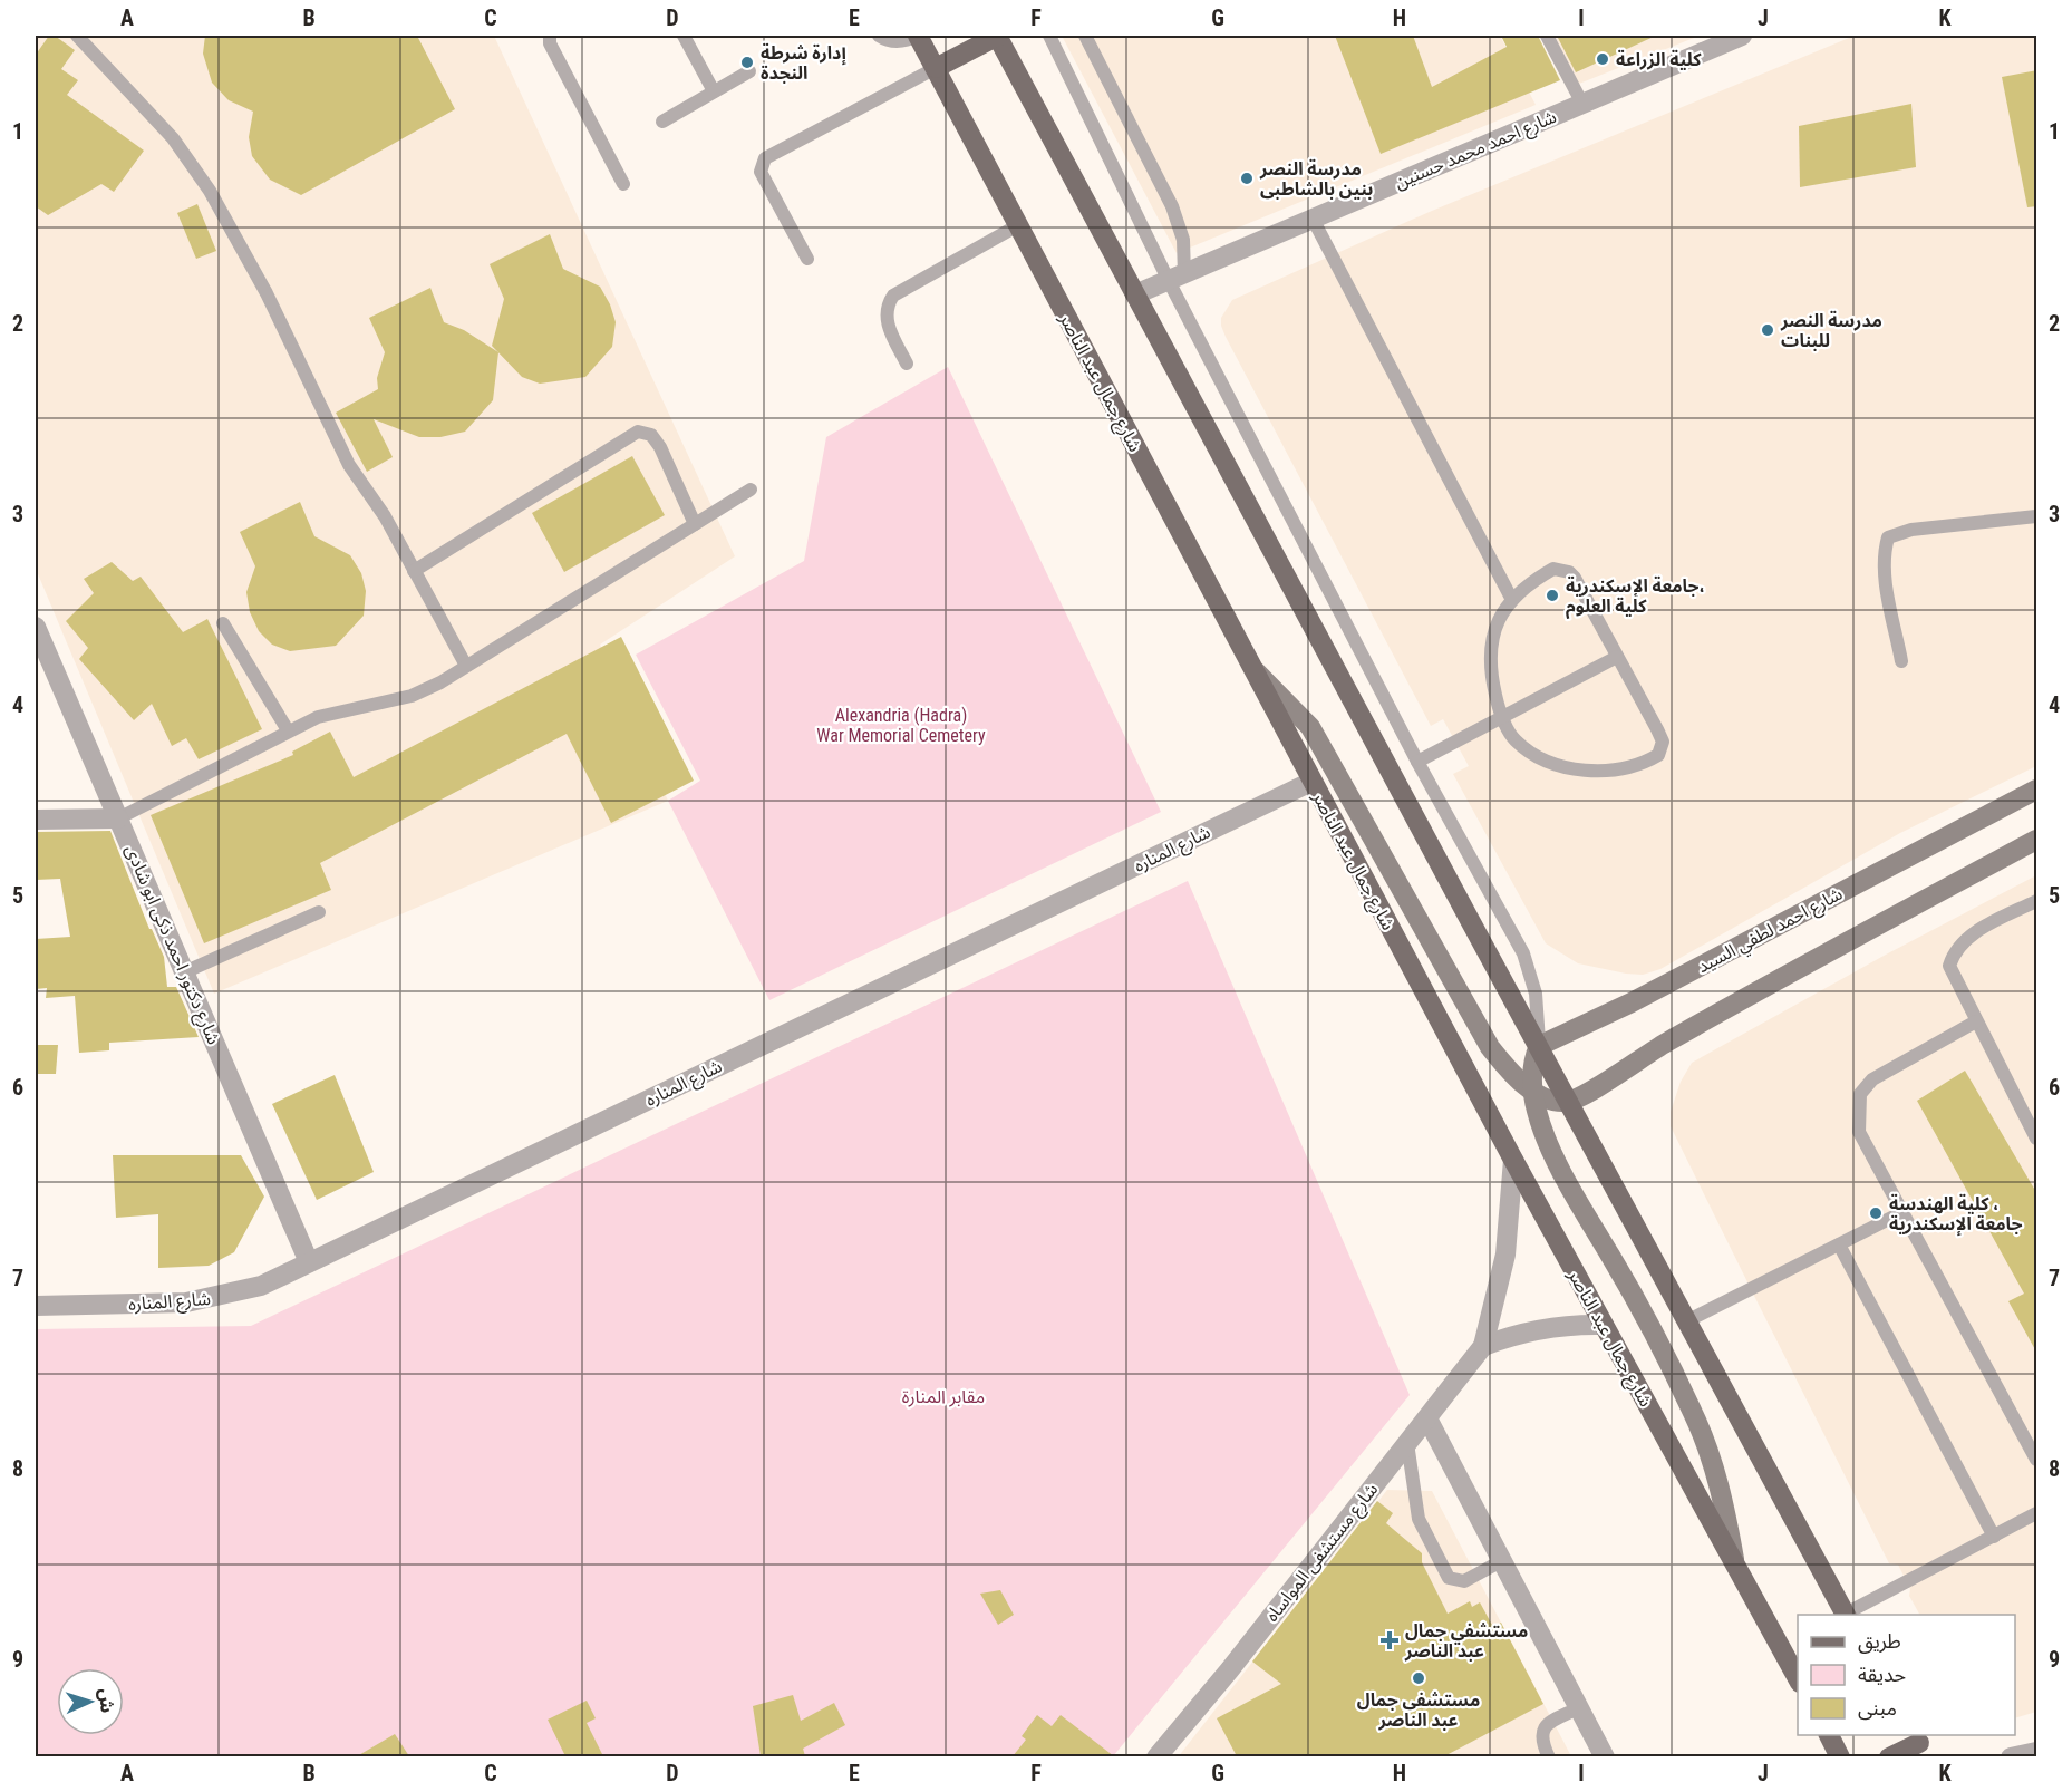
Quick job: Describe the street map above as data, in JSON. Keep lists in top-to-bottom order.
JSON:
{
  "streets": {
    "main road": ["شارع جمال عبد الناصر", "شارع احمد لطفي السيد"],
    "street": [
      "شارع احمد محمد حسنين",
      "شارع المناره",
      "شارع دكتور احمد ذكى ابو شادى",
      "شارع مستشفى المواساه"
    ]
  },
  "crossings": [
    ["شارع جمال عبد الناصر", "شارع المناره"],
    ["شارع جمال عبد الناصر", "شارع مستشفى المواساه"],
    ["شارع المناره", "شارع دكتور احمد ذكى ابو شادى"]
  ],
  "parks": ["Alexandria (Hadra) War Memorial Cemetery", "مقابر المنارة"],
  "places": {
    "other": [
      "كلية الزراعة",
      "إدارة شرطة النجدة",
      "مدرسة النصر بنين بالشاطبى",
      "مدرسة النصر للبنات",
      "جامعة الإسكندرية، كلية العلوم",
      "كلية الهندسة ، جامعة الإسكندرية",
      "مستشفى جمال عبد الناصر"
    ],
    "health": ["مستشفي جمال عبد الناصر"]
  },
  "legend": ["طريق", "حديقة", "مبنى"],
  "north": "right",
  "grid": {
    "columns": [
      "A",
      "B",
      "C",
      "D",
      "E",
      "F",
      "G",
      "H",
      "I",
      "J",
      "K"
    ],
    "rows": [
      "1",
      "2",
      "3",
      "4",
      "5",
      "6",
      "7",
      "8",
      "9"
    ]
  }
}
